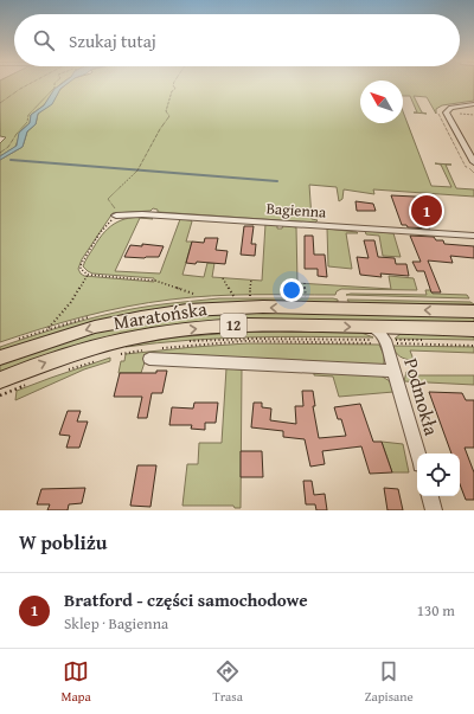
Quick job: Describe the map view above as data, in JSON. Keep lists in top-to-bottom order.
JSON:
{
  "streets": {
    "main road": ["Maratońska", "12"],
    "street": ["Bagienna", "Podmokła"]
  },
  "crossings": [
    ["Maratońska", "Podmokła"]
  ],
  "north": "top left",
  "page": {
    "search": "Szukaj tutaj",
    "pins": "1",
    "heading": "W pobliżu",
    "list": [
      {
        "mark": "1",
        "name": "Bratford - części samochodowe",
        "note": "Sklep · Bagienna",
        "value": "130 m"
      }
    ],
    "nav": ["Mapa", "Trasa", "Zapisane"]
  }
}
